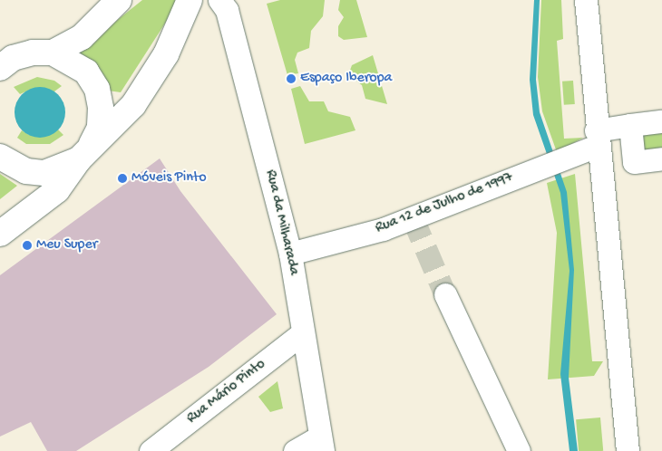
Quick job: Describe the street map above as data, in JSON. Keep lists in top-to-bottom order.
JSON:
{
  "streets": {
    "street": ["Rua 12 de Julho de 1997", "Rua da Milharada", "Rua Mário Pinto"]
  },
  "crossings": [
    ["Rua 12 de Julho de 1997", "Rua da Milharada"],
    ["Rua da Milharada", "Rua Mário Pinto"]
  ],
  "places": ["Espaço Iberopa", "Móveis Pinto", "Meu Super"]
}
